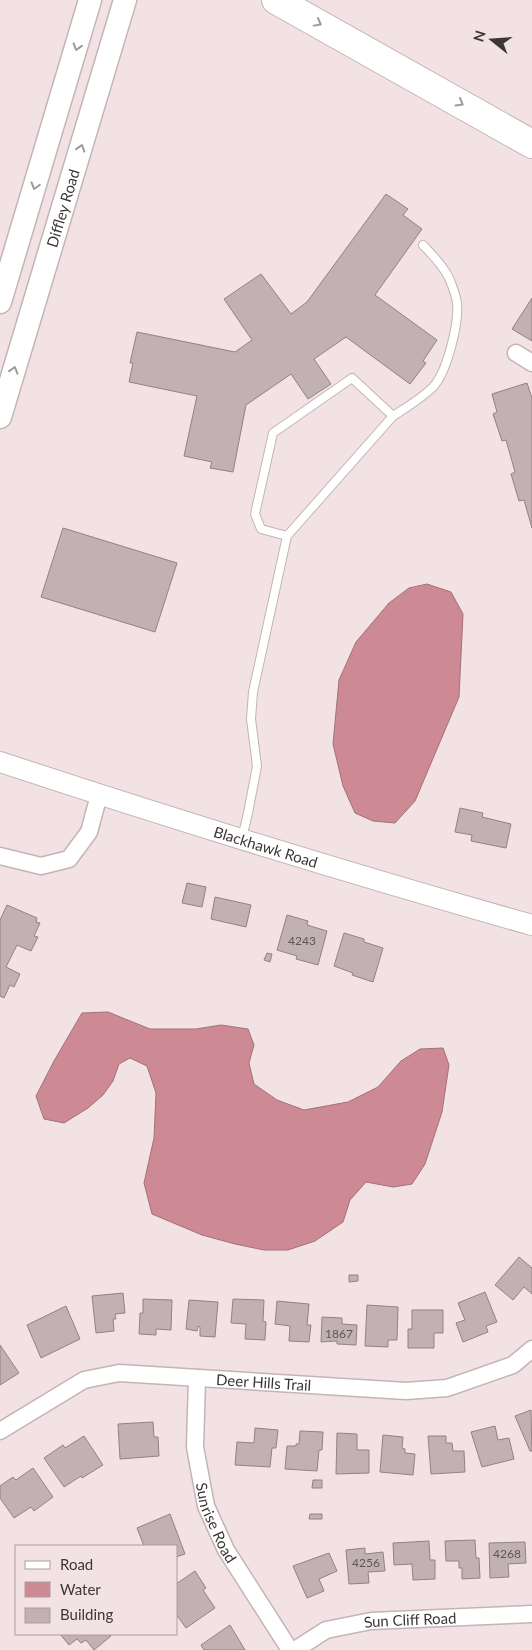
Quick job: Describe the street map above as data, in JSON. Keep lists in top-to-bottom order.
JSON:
{
  "streets": {
    "main road": ["Diffley Road"],
    "street": [
      "Blackhawk Road",
      "Deer Hills Trail",
      "Sunrise Road",
      "Sun Cliff Road"
    ]
  },
  "crossings": [
    ["Deer Hills Trail", "Sunrise Road"]
  ],
  "house_numbers": [
    "4243",
    "1867",
    "4268",
    "4256"
  ],
  "legend": ["Road", "Water", "Building"],
  "north": "left"
}
